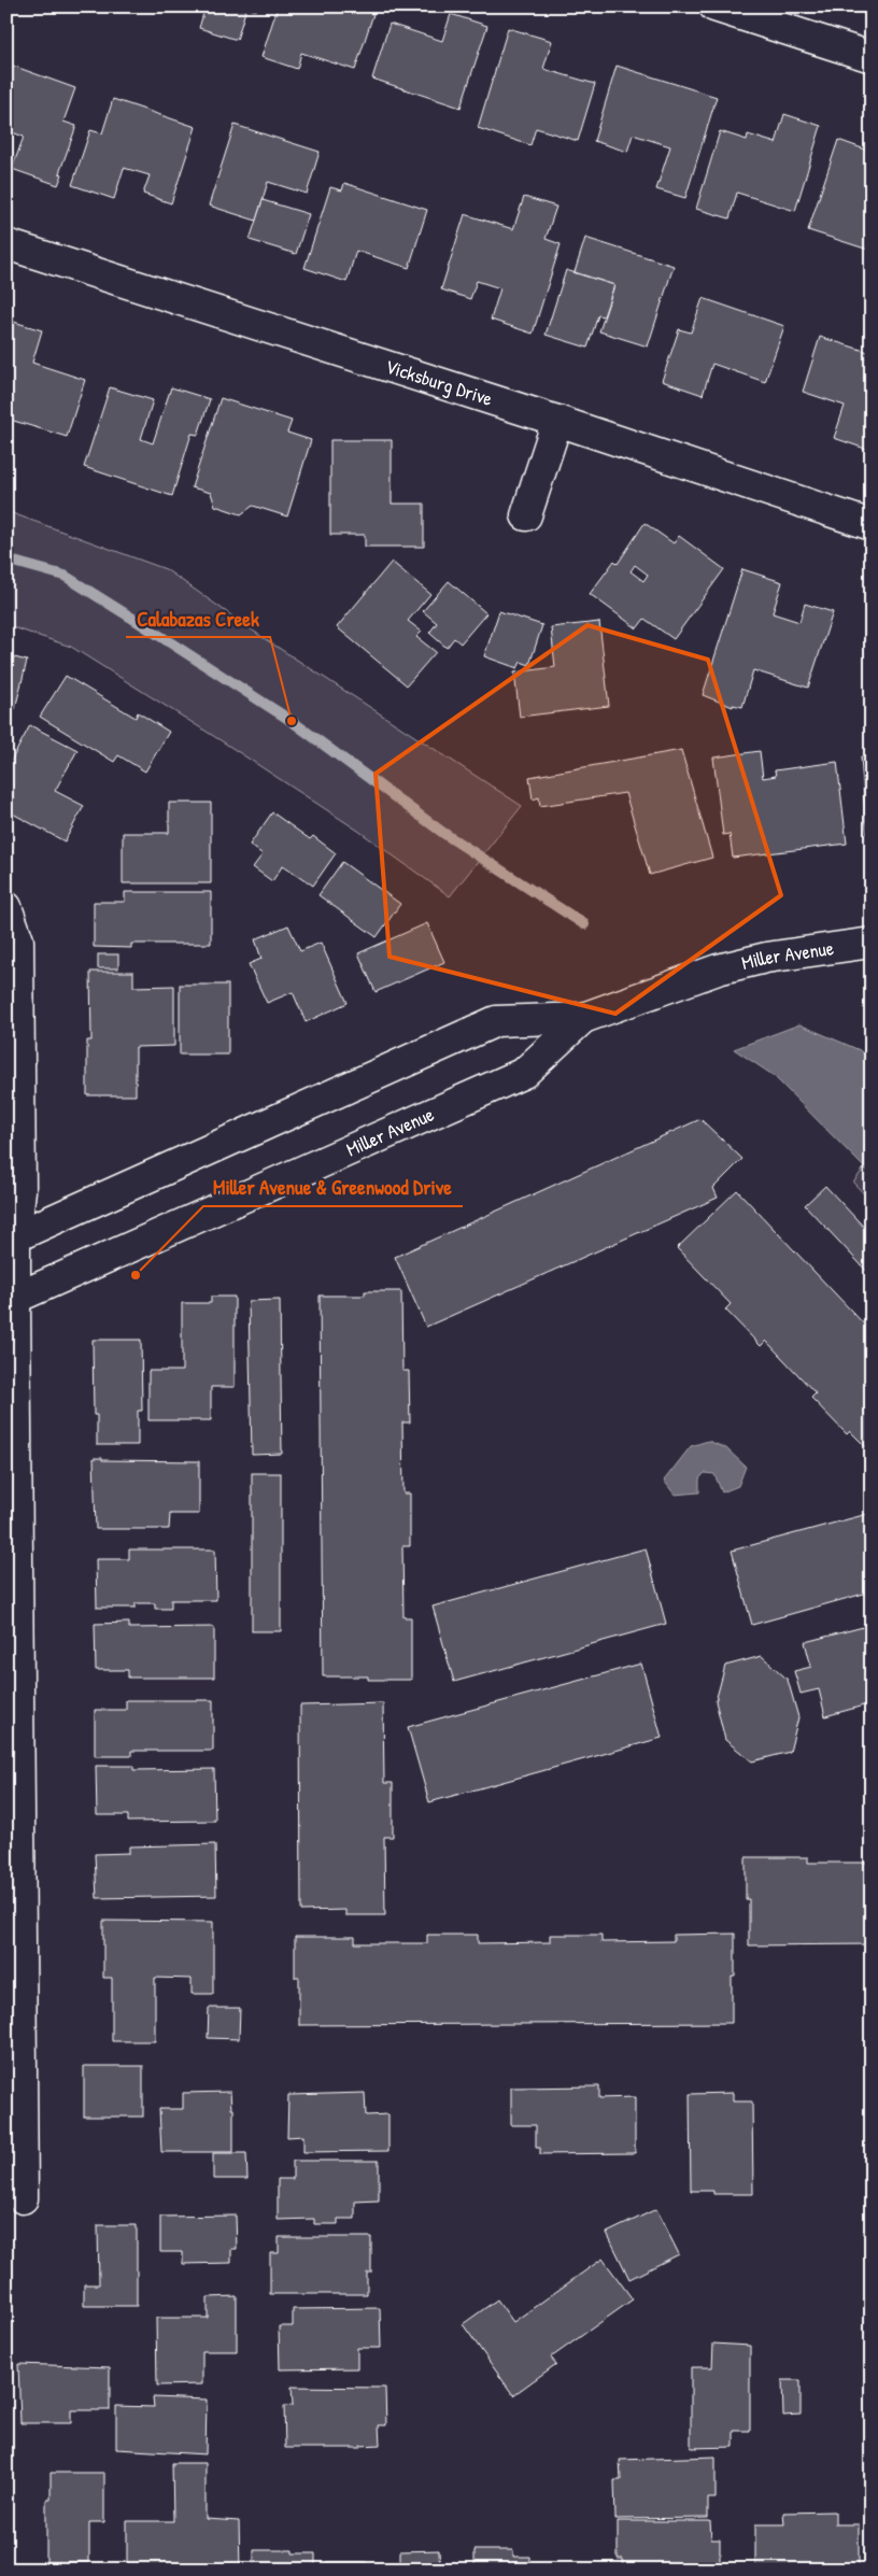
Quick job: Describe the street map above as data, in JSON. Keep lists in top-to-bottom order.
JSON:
{
  "streets": {
    "street": ["Vicksburg Drive", "Miller Avenue"]
  },
  "places": ["Calabazas Creek", "Miller Avenue & Greenwood Drive"]
}
